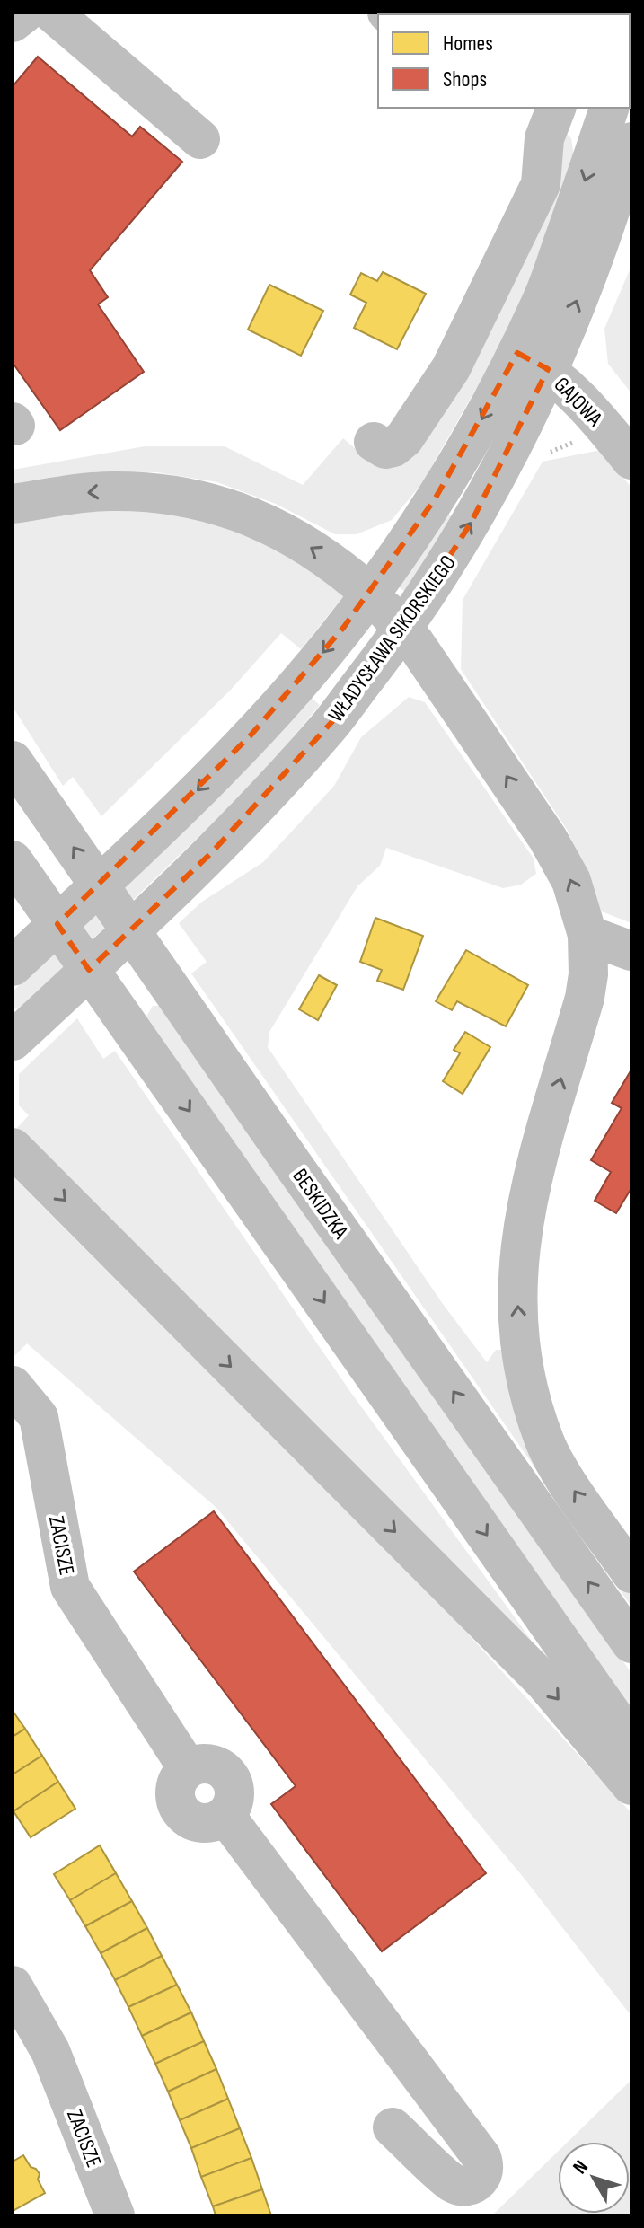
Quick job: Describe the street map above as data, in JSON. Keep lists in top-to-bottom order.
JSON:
{
  "streets": {
    "main road": [
      "GAJOWA",
      "WŁADYSŁAWA SIKORSKIEGO",
      "BESKIDZKA",
      "ZACISZE"
    ]
  },
  "crossings": [
    ["GAJOWA", "WŁADYSŁAWA SIKORSKIEGO"]
  ],
  "legend": ["Homes", "Shops"],
  "north": "top left"
}
